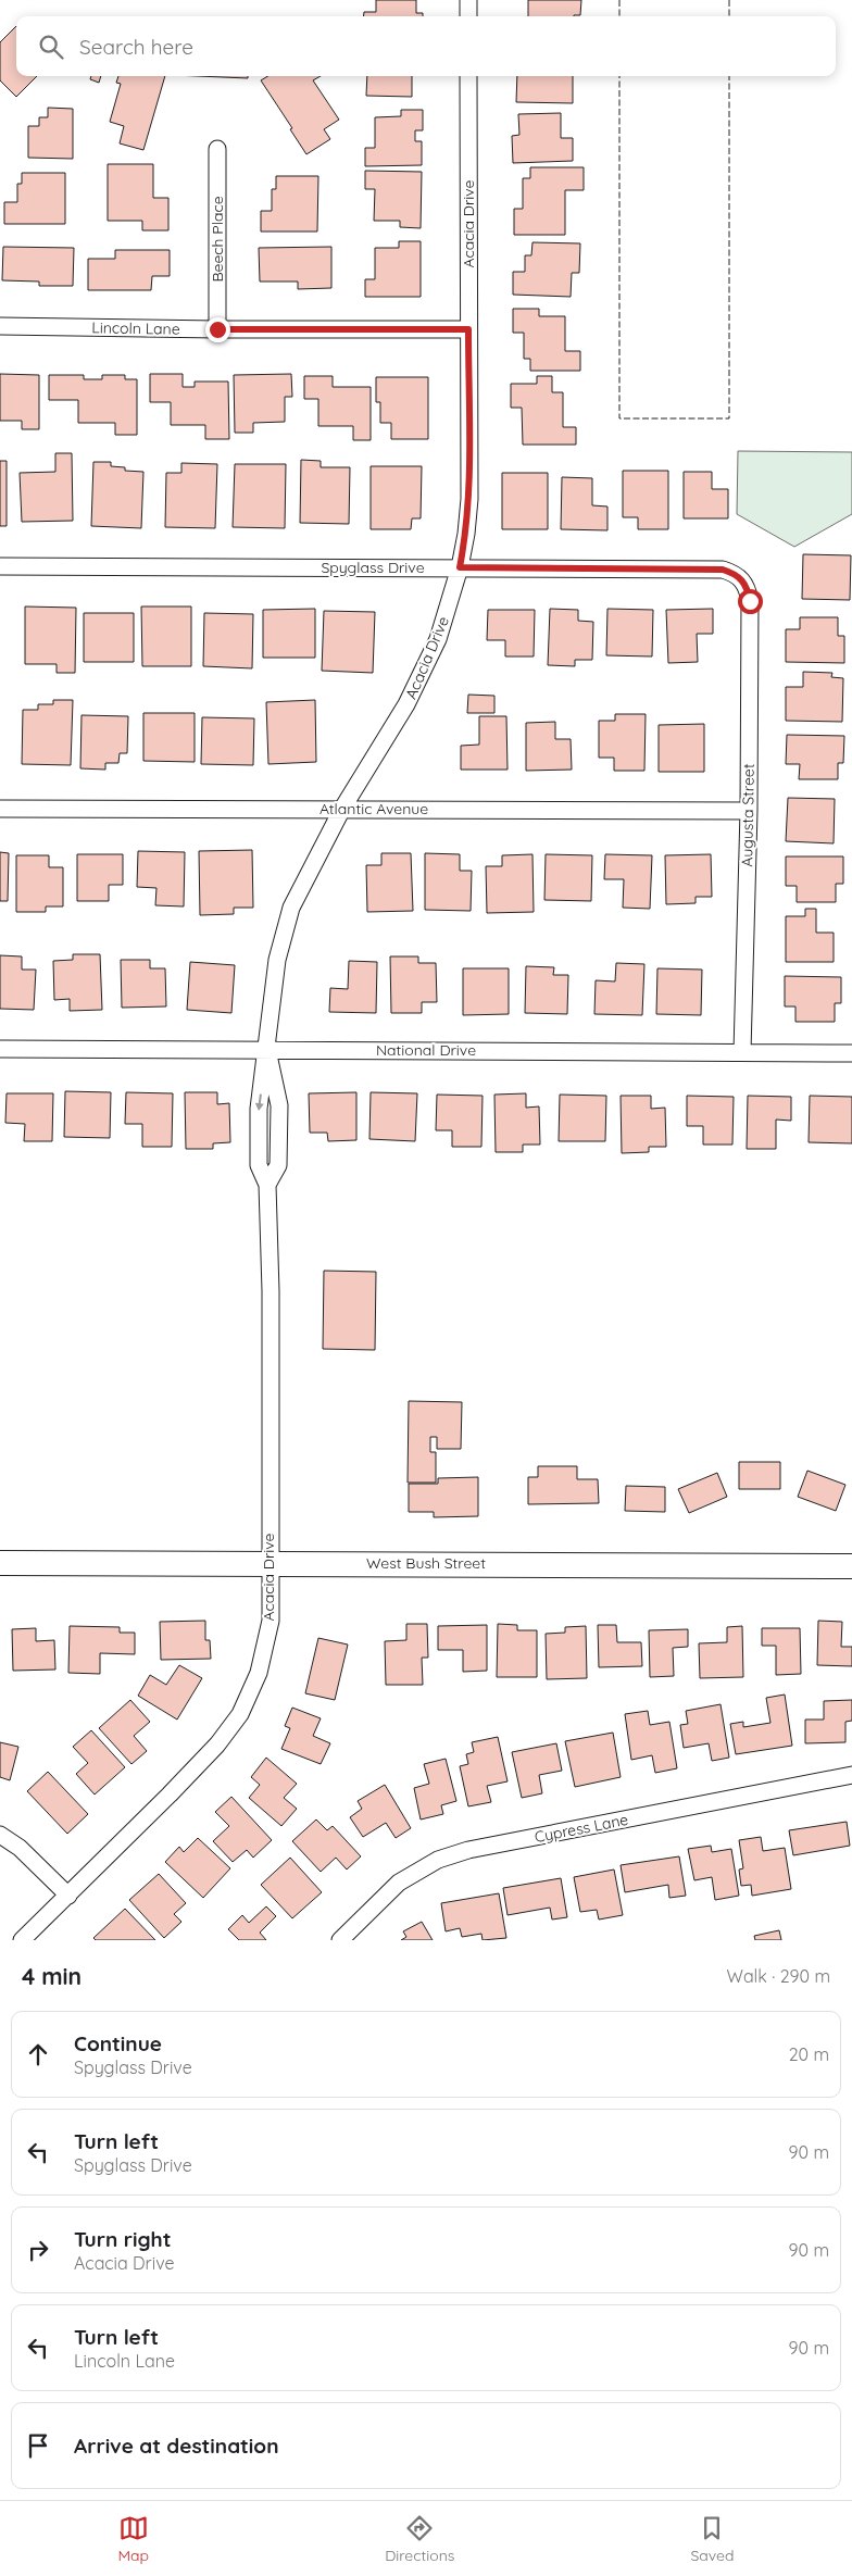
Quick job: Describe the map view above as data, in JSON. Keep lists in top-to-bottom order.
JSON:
{
  "streets": {
    "main road": ["West Bush Street"],
    "street": [
      "Acacia Drive",
      "Beech Place",
      "Lincoln Lane",
      "Spyglass Drive",
      "Atlantic Avenue",
      "Augusta Street",
      "National Drive",
      "Cypress Lane"
    ]
  },
  "crossings": [
    ["Acacia Drive", "Lincoln Lane"],
    ["Acacia Drive", "Spyglass Drive"],
    ["Acacia Drive", "Atlantic Avenue"],
    ["Acacia Drive", "National Drive"],
    ["Acacia Drive", "West Bush Street"],
    ["Beech Place", "Lincoln Lane"],
    ["Spyglass Drive", "Augusta Street"],
    ["Atlantic Avenue", "Augusta Street"],
    ["Augusta Street", "National Drive"]
  ],
  "page": {
    "search": "Search here",
    "heading": ["4 min", "Walk · 290 m"],
    "list": [
      ["Continue", "Spyglass Drive", "20 m"],
      ["Turn left", "Spyglass Drive", "90 m"],
      ["Turn right", "Acacia Drive", "90 m"],
      ["Turn left", "Lincoln Lane", "90 m"],
      "Arrive at destination"
    ],
    "nav": ["Map", "Directions", "Saved"]
  }
}
